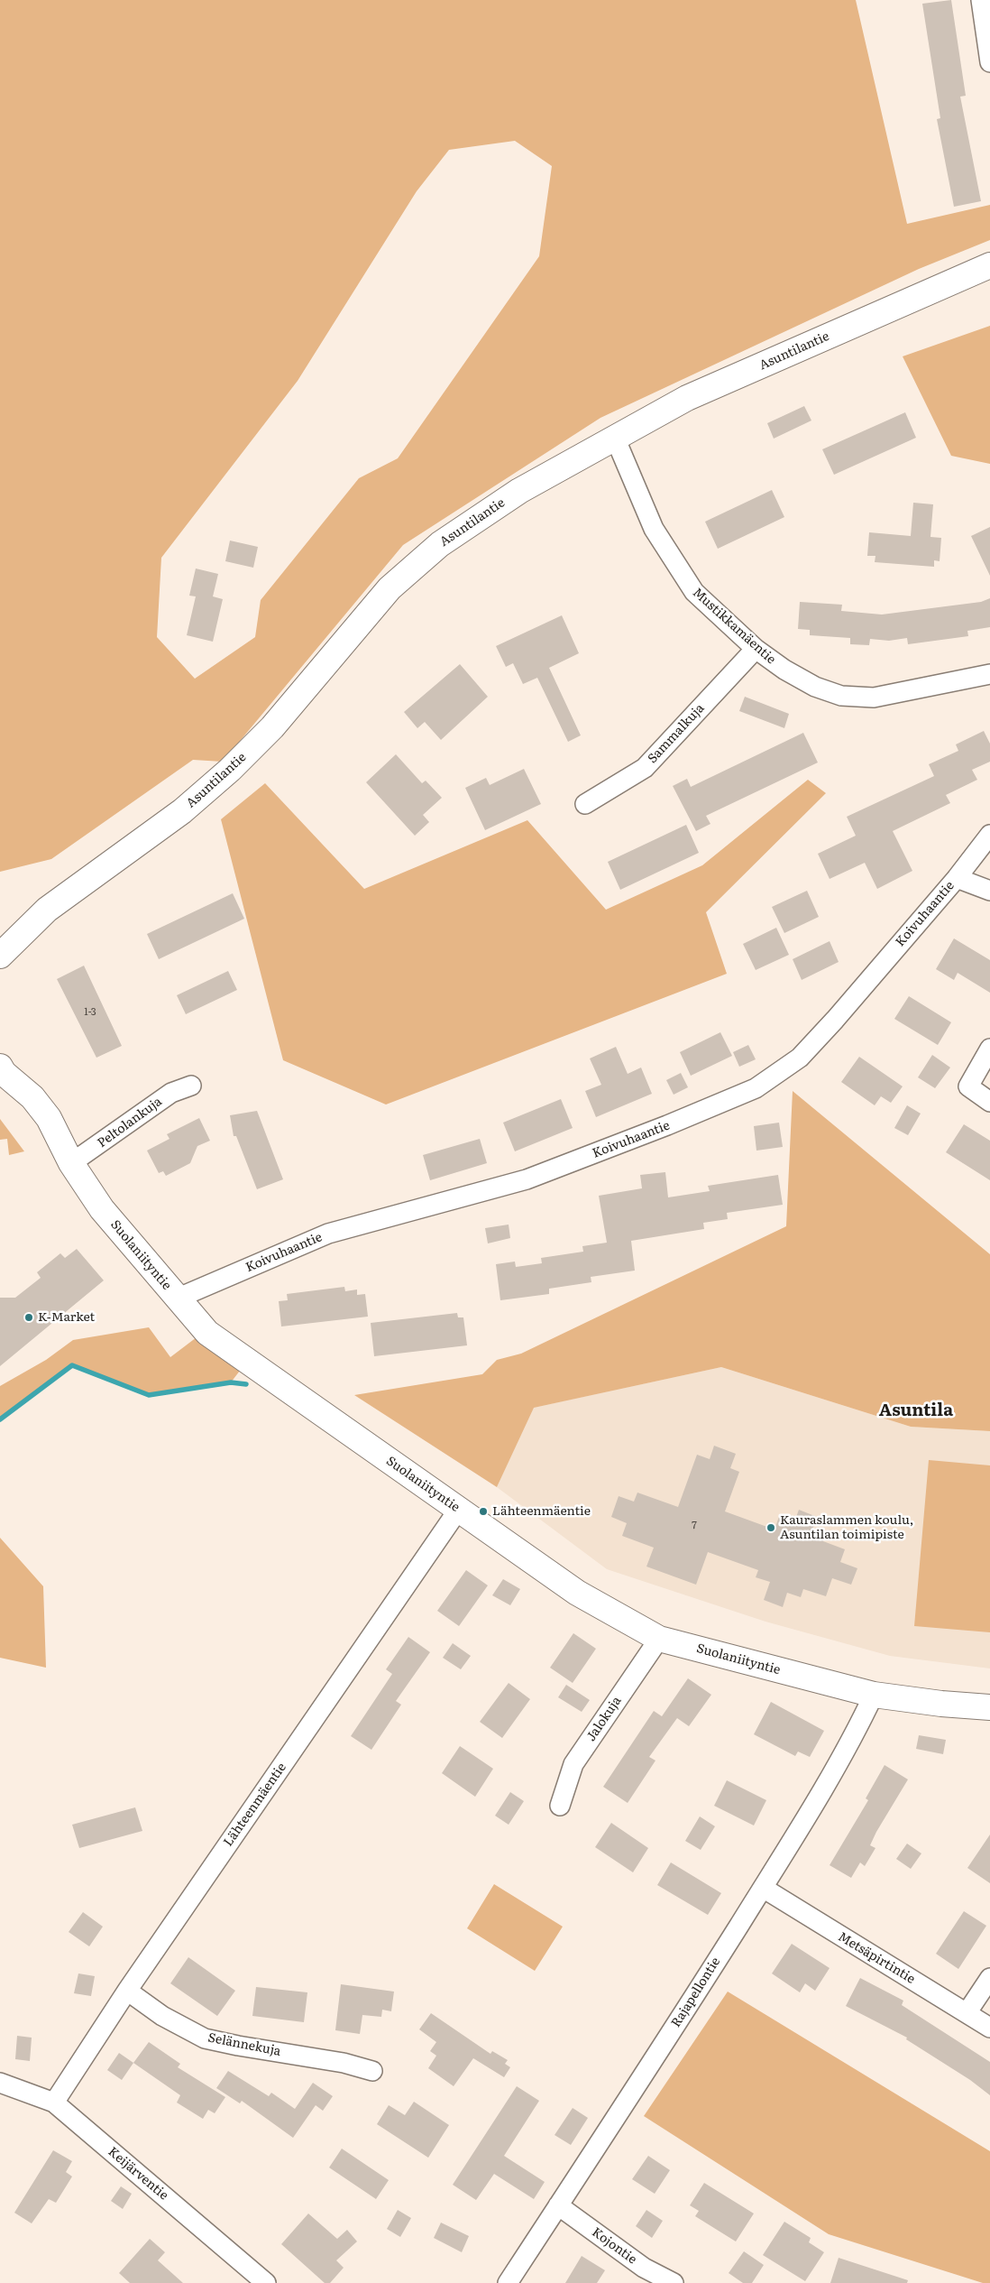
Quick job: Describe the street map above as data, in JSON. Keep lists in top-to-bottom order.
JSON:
{
  "streets": {
    "street": [
      "Asuntilantie",
      "Mustikkamäentie",
      "Sammalkuja",
      "Koivuhaantie",
      "Peltolankuja",
      "Suolaniityntie",
      "Jalokuja",
      "Lähteenmäentie",
      "Metsäpirtintie",
      "Rajapellontie",
      "Selännekuja",
      "Keijärventie",
      "Kojontie"
    ]
  },
  "crossings": [
    ["Asuntilantie", "Mustikkamäentie"],
    ["Mustikkamäentie", "Sammalkuja"],
    ["Koivuhaantie", "Suolaniityntie"],
    ["Peltolankuja", "Suolaniityntie"],
    ["Suolaniityntie", "Jalokuja"],
    ["Suolaniityntie", "Lähteenmäentie"],
    ["Suolaniityntie", "Rajapellontie"],
    ["Lähteenmäentie", "Selännekuja"],
    ["Lähteenmäentie", "Keijärventie"],
    ["Metsäpirtintie", "Rajapellontie"],
    ["Rajapellontie", "Kojontie"]
  ],
  "districts": ["Asuntila"],
  "places": ["K-Market", "Lähteenmäentie", "Kauraslammen koulu, Asuntilan toimipiste"],
  "house_numbers": ["1-3", "7"]
}
